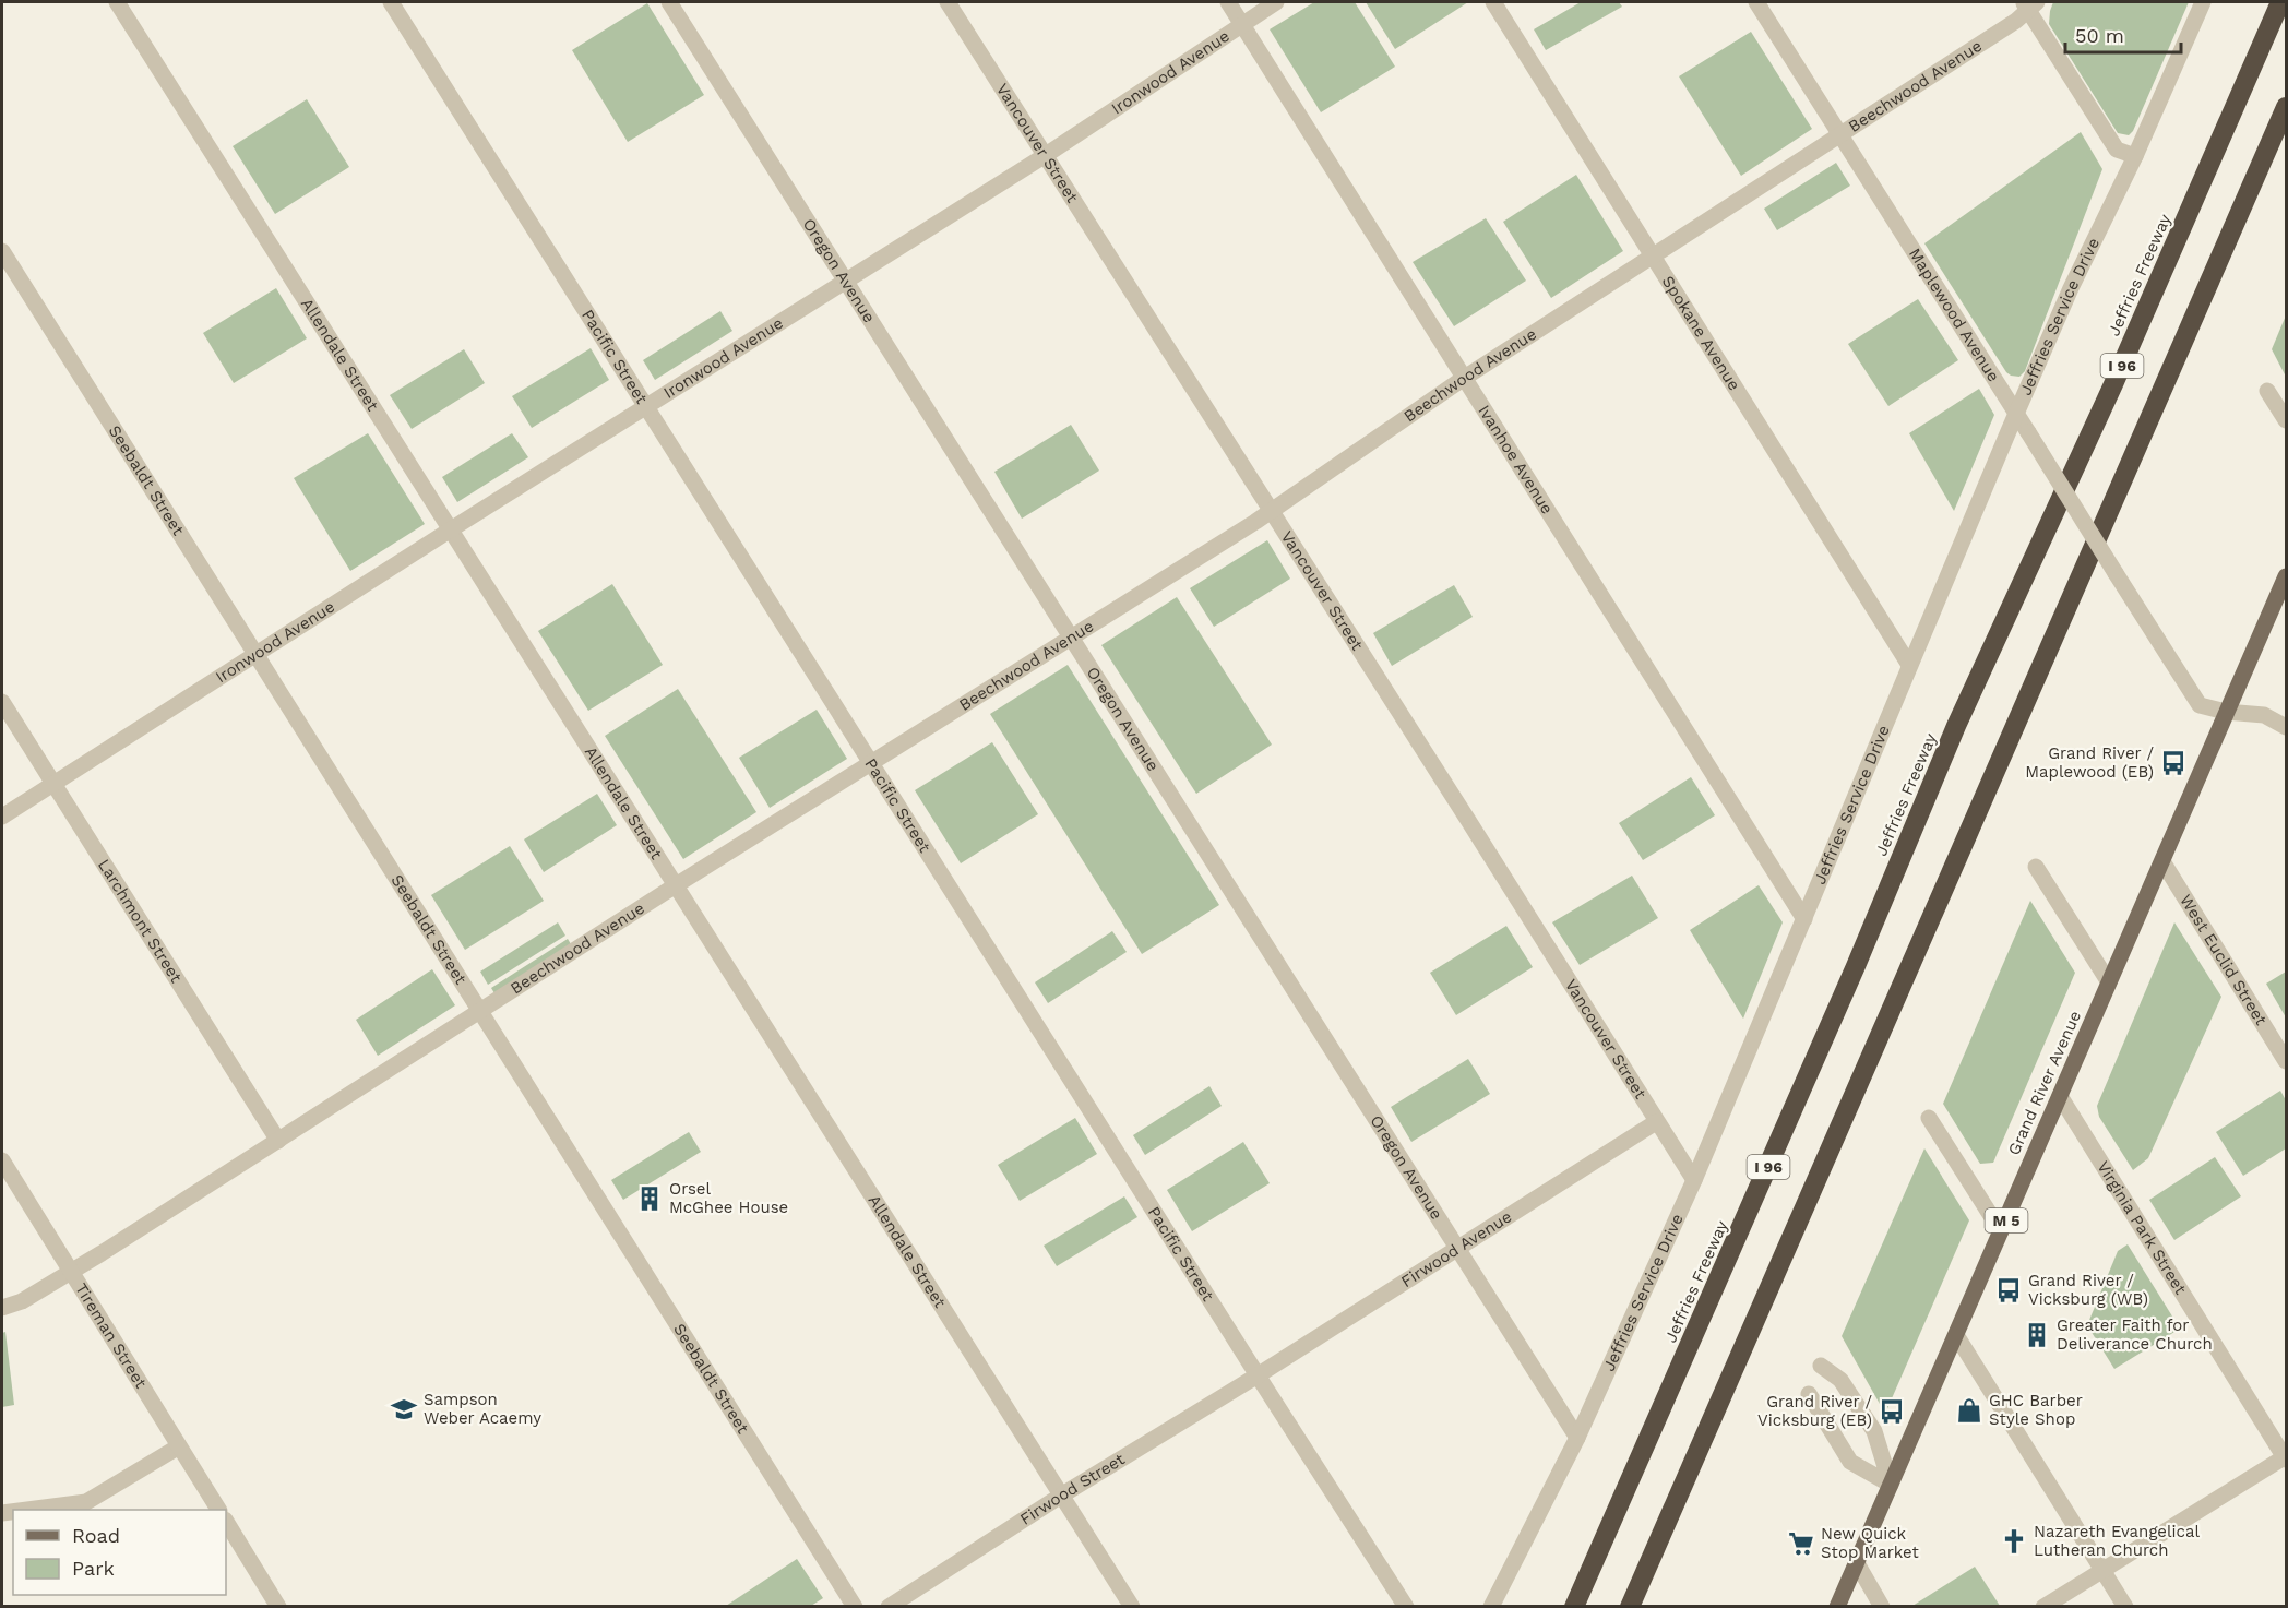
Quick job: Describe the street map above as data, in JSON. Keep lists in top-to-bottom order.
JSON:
{
  "streets": {
    "highway": ["Jeffries Freeway", "I 96"],
    "main road": ["Grand River Avenue", "M 5"],
    "street": [
      "Ironwood Avenue",
      "Beechwood Avenue",
      "Vancouver Street",
      "Oregon Avenue",
      "Maplewood Avenue",
      "Jeffries Service Drive",
      "Spokane Avenue",
      "Allendale Street",
      "Pacific Street",
      "Ivanhoe Avenue",
      "Seebaldt Street",
      "Larchmont Street",
      "West Euclid Street",
      "Virginia Park Street",
      "Firwood Avenue",
      "Tireman Street",
      "Firwood Street"
    ]
  },
  "crossings": [
    ["Ironwood Avenue", "Vancouver Street"],
    ["Ironwood Avenue", "Oregon Avenue"],
    ["Ironwood Avenue", "Allendale Street"],
    ["Ironwood Avenue", "Pacific Street"],
    ["Ironwood Avenue", "Ivanhoe Avenue"],
    ["Ironwood Avenue", "Seebaldt Street"],
    ["Ironwood Avenue", "Larchmont Street"],
    ["Beechwood Avenue", "Vancouver Street"],
    ["Beechwood Avenue", "Oregon Avenue"],
    ["Beechwood Avenue", "Maplewood Avenue"],
    ["Beechwood Avenue", "Spokane Avenue"],
    ["Beechwood Avenue", "Allendale Street"],
    ["Beechwood Avenue", "Pacific Street"],
    ["Beechwood Avenue", "Ivanhoe Avenue"],
    ["Beechwood Avenue", "Seebaldt Street"],
    ["Beechwood Avenue", "Larchmont Street"],
    ["Beechwood Avenue", "Tireman Street"],
    ["Vancouver Street", "Jeffries Service Drive"],
    ["Vancouver Street", "Firwood Avenue"],
    ["Oregon Avenue", "Jeffries Service Drive"],
    ["Oregon Avenue", "Firwood Avenue"],
    ["Maplewood Avenue", "Jeffries Service Drive"],
    ["Maplewood Avenue", "Grand River Avenue"],
    ["Jeffries Service Drive", "Spokane Avenue"],
    ["Jeffries Service Drive", "Ivanhoe Avenue"],
    ["Allendale Street", "Firwood Street"],
    ["Pacific Street", "Firwood Avenue"],
    ["Pacific Street", "Firwood Street"],
    ["West Euclid Street", "Grand River Avenue"],
    ["Grand River Avenue", "Virginia Park Street"],
    ["Firwood Avenue", "Firwood Street"]
  ],
  "places": {
    "bus stop": ["Grand River / Maplewood (EB)", "Grand River / Vicksburg (WB)", "Grand River / Vicksburg (EB)"],
    "building": ["Orsel McGhee House", "Greater Faith for Deliverance Church"],
    "school or university": ["Sampson Weber Acaemy"],
    "shop": ["GHC Barber Style Shop"],
    "church": ["Nazareth Evangelical Lutheran Church"],
    "supermarket": ["New Quick Stop Market"]
  },
  "legend": ["Road", "Park"],
  "scale_bar": "50 m"
}
